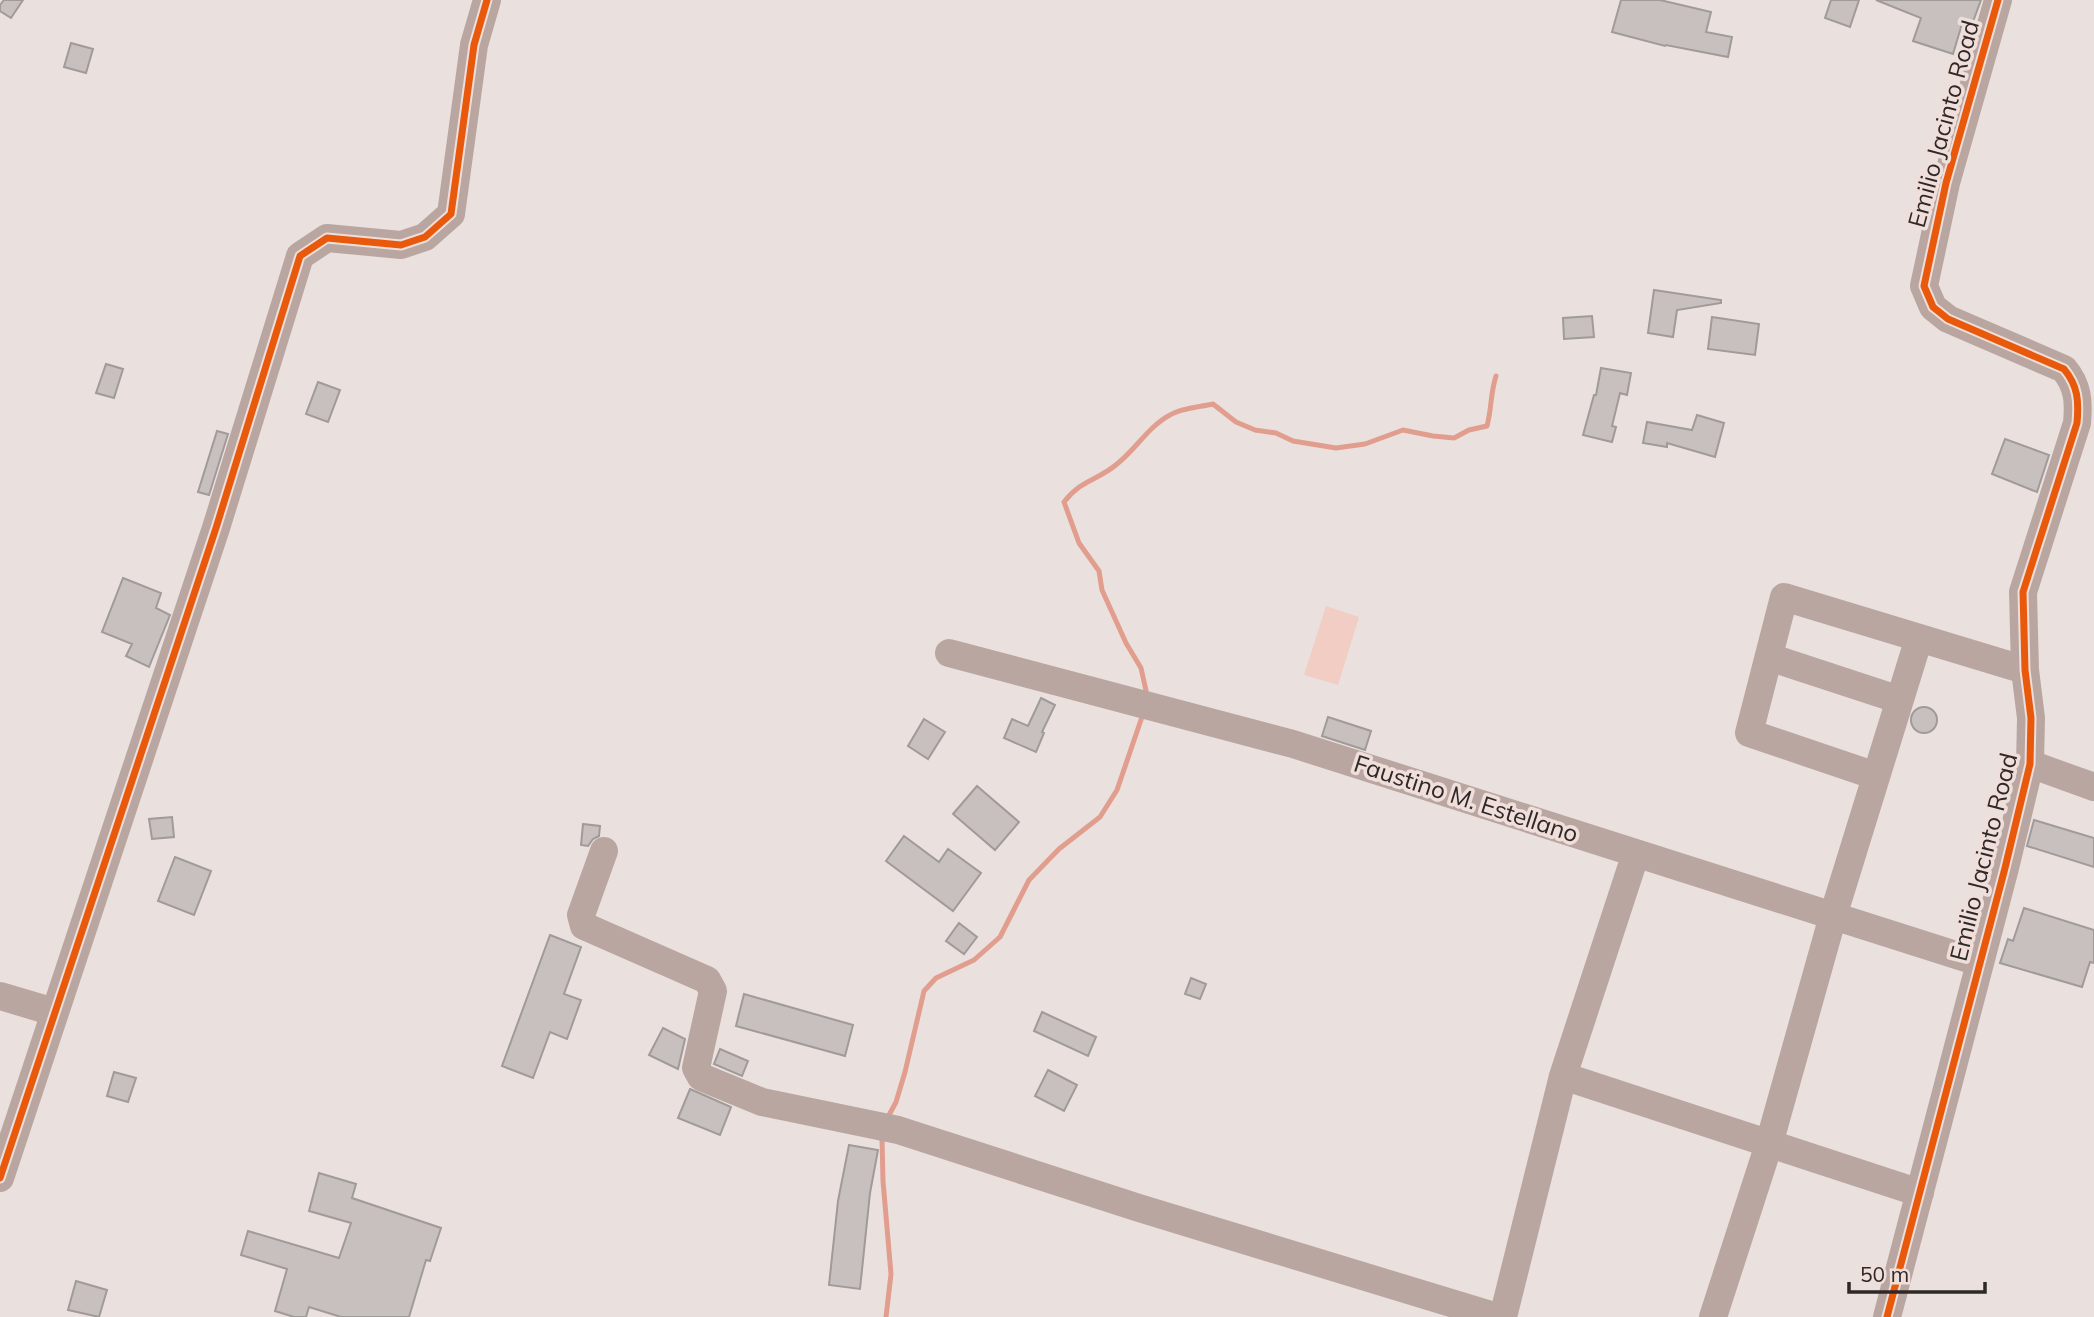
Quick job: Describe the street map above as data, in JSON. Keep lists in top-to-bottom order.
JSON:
{
  "streets": {
    "street": ["Emilio Jacinto Road", "Faustino M. Estellano"]
  },
  "crossings": [
    ["Emilio Jacinto Road", "Faustino M. Estellano"]
  ],
  "scale_bar": "50 m"
}
